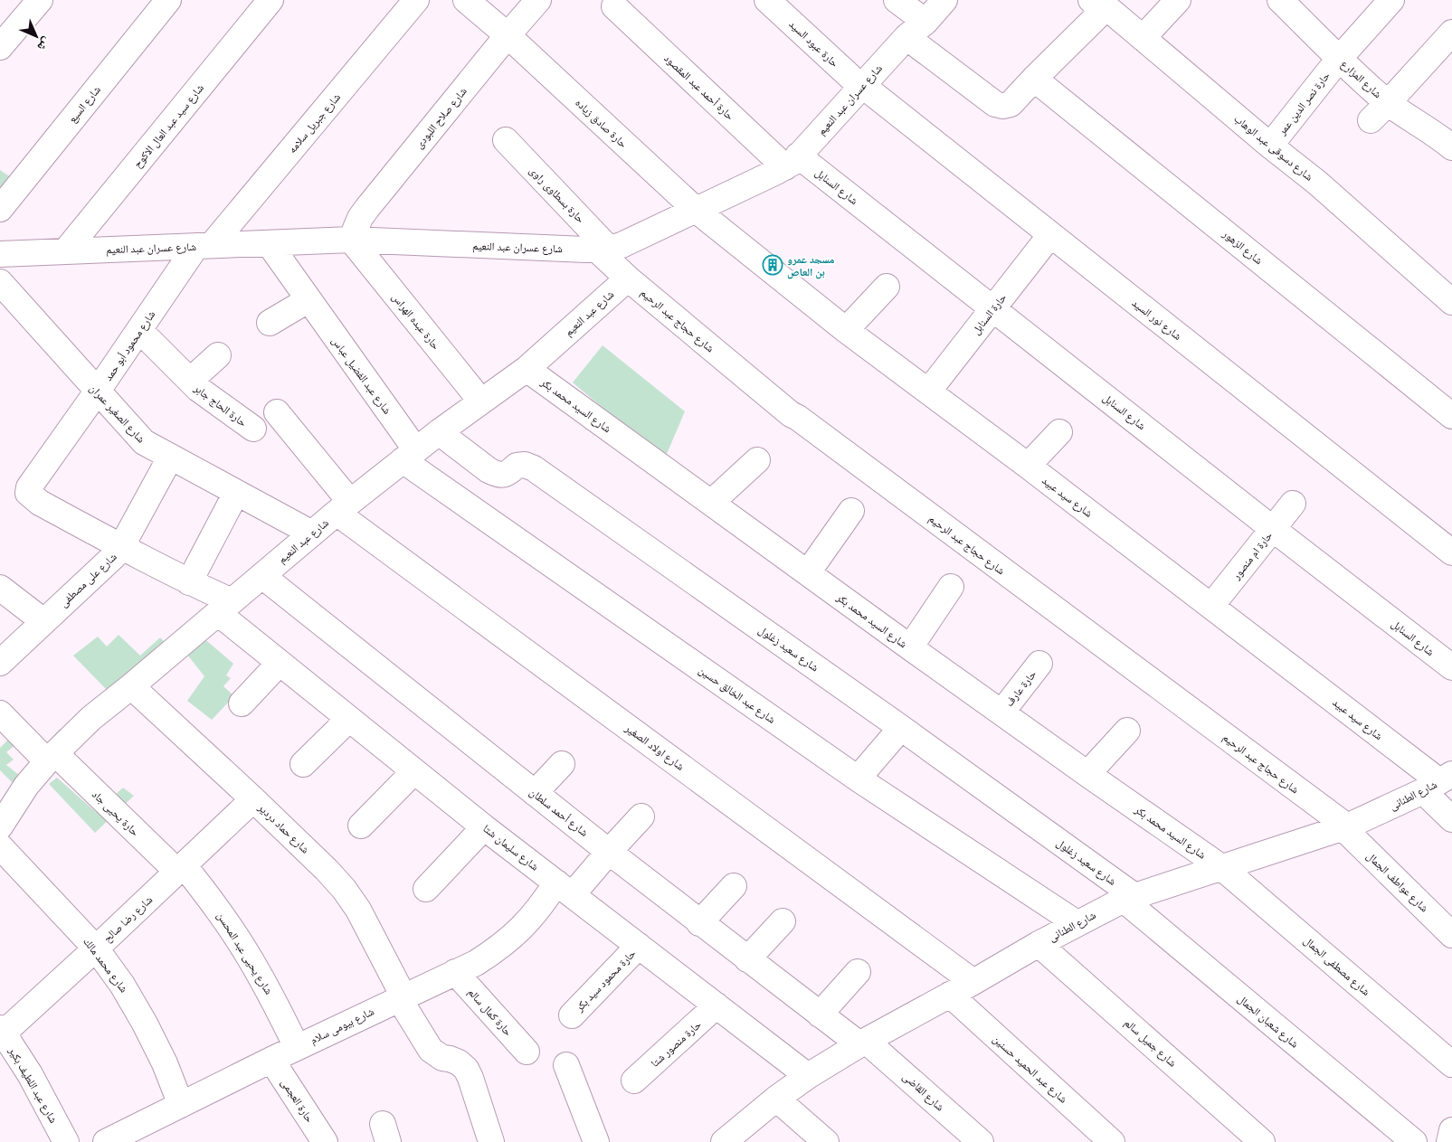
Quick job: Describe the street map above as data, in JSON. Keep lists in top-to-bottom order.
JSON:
{
  "streets": {
    "street": [
      "حارة عبود السيد",
      "شارع المزارع",
      "حارة أحمد عبد المقصود",
      "شارع عسران عبد النعيم",
      "حارة نصر الدين عمر",
      "شارع السبع",
      "شارع صلاح اللبودى",
      "شارع جبريل سلامه",
      "حارة صادق زياده",
      "شارع سيد عبد العال الاكوح",
      "شارع دسوقى عبد الوهاب",
      "شارع السنابل",
      "حارة بسطاوى راوى",
      "شارع الزهور",
      "شارع عبد النعيم",
      "حارة السنابل",
      "شارع نور السيد",
      "شارع حجاج عبد الرحيم",
      "حارة عبده الهراس",
      "شارع محمود أبو حمد",
      "شارع عبد الفضيل عباس",
      "حارة الحاج جابر",
      "شارع السيد محمد بكر",
      "شارع الصغير عمران",
      "شارع سيد عبيد",
      "حارة ام منصور",
      "شارع على مصطفى",
      "شارع سعيد زغلول",
      "حارة عارف",
      "شارع عبد الخالق حسين",
      "شارع اولاد الصغير",
      "شارع الطنانى",
      "شارع أحمد سلطان",
      "حارة يحيى جاد",
      "شارع حماد دردير",
      "شارع سليمان شتا",
      "شارع عواطف الجمال",
      "شارع رضا صالح",
      "شارع يحيى عبد المحسن",
      "شارع محمد مالك",
      "شارع مصطفى الجمال",
      "حارة محمود سيد بكر",
      "حارة كمال سالم",
      "شارع شعبان الجمال",
      "شارع بيومى سلام",
      "شارع جميل سالم",
      "حارة منصور شتا",
      "شارع عبد الحميد حسنين",
      "شارع عبد اللطيف بكير",
      "شارع القاضى",
      "حارة العجمى"
    ]
  },
  "crossings": [
    ["حارة عبود السيد", "شارع عسران عبد النعيم"],
    ["حارة عبود السيد", "شارع نور السيد"],
    ["شارع المزارع", "حارة نصر الدين عمر"],
    ["حارة أحمد عبد المقصود", "شارع عسران عبد النعيم"],
    ["حارة أحمد عبد المقصود", "شارع السنابل"],
    ["شارع عسران عبد النعيم", "شارع صلاح اللبودى"],
    ["شارع عسران عبد النعيم", "شارع جبريل سلامه"],
    ["شارع عسران عبد النعيم", "حارة صادق زياده"],
    ["شارع عسران عبد النعيم", "شارع سيد عبد العال الاكوح"],
    ["شارع عسران عبد النعيم", "شارع السنابل"],
    ["شارع عسران عبد النعيم", "حارة بسطاوى راوى"],
    ["شارع عسران عبد النعيم", "شارع نور السيد"],
    ["شارع عسران عبد النعيم", "شارع حجاج عبد الرحيم"],
    ["شارع عسران عبد النعيم", "حارة عبده الهراس"],
    ["شارع عسران عبد النعيم", "شارع محمود أبو حمد"],
    ["شارع عسران عبد النعيم", "شارع عبد الفضيل عباس"],
    ["شارع عسران عبد النعيم", "شارع سيد عبيد"],
    ["حارة نصر الدين عمر", "شارع دسوقى عبد الوهاب"],
    ["شارع صلاح اللبودى", "حارة صادق زياده"],
    ["شارع صلاح اللبودى", "حارة عبده الهراس"],
    ["شارع جبريل سلامه", "شارع محمود أبو حمد"],
    ["حارة صادق زياده", "شارع سيد عبيد"],
    ["شارع السنابل", "حارة السنابل"],
    ["شارع السنابل", "حارة ام منصور"],
    ["حارة بسطاوى راوى", "شارع حجاج عبد الرحيم"],
    ["شارع عبد النعيم", "شارع حجاج عبد الرحيم"],
    ["شارع عبد النعيم", "حارة عبده الهراس"],
    ["شارع عبد النعيم", "شارع عبد الفضيل عباس"],
    ["شارع عبد النعيم", "شارع السيد محمد بكر"],
    ["شارع عبد النعيم", "شارع الصغير عمران"],
    ["شارع عبد النعيم", "شارع سعيد زغلول"],
    ["شارع عبد النعيم", "شارع عبد الخالق حسين"],
    ["شارع عبد النعيم", "شارع اولاد الصغير"],
    ["شارع عبد النعيم", "شارع أحمد سلطان"],
    ["شارع عبد النعيم", "حارة يحيى جاد"],
    ["شارع عبد النعيم", "شارع حماد دردير"],
    ["شارع عبد النعيم", "شارع سليمان شتا"],
    ["حارة السنابل", "شارع نور السيد"],
    ["حارة السنابل", "شارع سيد عبيد"],
    ["شارع حجاج عبد الرحيم", "شارع الطنانى"],
    ["شارع حجاج عبد الرحيم", "شارع عواطف الجمال"],
    ["شارع محمود أبو حمد", "حارة الحاج جابر"],
    ["شارع محمود أبو حمد", "شارع الصغير عمران"],
    ["شارع محمود أبو حمد", "شارع سليمان شتا"],
    ["شارع عبد الفضيل عباس", "شارع عبد الخالق حسين"],
    ["شارع السيد محمد بكر", "حارة عارف"],
    ["شارع السيد محمد بكر", "شارع الطنانى"],
    ["شارع السيد محمد بكر", "شارع مصطفى الجمال"],
    ["شارع الصغير عمران", "شارع على مصطفى"],
    ["شارع سيد عبيد", "حارة ام منصور"],
    ["شارع سيد عبيد", "شارع الطنانى"],
    ["شارع على مصطفى", "شارع سليمان شتا"],
    ["شارع سعيد زغلول", "شارع الطنانى"],
    ["شارع سعيد زغلول", "شارع شعبان الجمال"],
    ["شارع عبد الخالق حسين", "شارع الطنانى"],
    ["شارع اولاد الصغير", "شارع الطنانى"],
    ["شارع الطنانى", "شارع أحمد سلطان"],
    ["شارع الطنانى", "شارع سليمان شتا"],
    ["شارع الطنانى", "شارع عواطف الجمال"],
    ["شارع الطنانى", "شارع مصطفى الجمال"],
    ["شارع الطنانى", "شارع شعبان الجمال"],
    ["شارع الطنانى", "شارع جميل سالم"],
    ["شارع الطنانى", "شارع عبد الحميد حسنين"],
    ["شارع الطنانى", "شارع القاضى"],
    ["شارع أحمد سلطان", "شارع بيومى سلام"],
    ["شارع أحمد سلطان", "شارع القاضى"],
    ["حارة يحيى جاد", "شارع رضا صالح"],
    ["حارة يحيى جاد", "شارع يحيى عبد المحسن"],
    ["شارع حماد دردير", "شارع رضا صالح"],
    ["شارع حماد دردير", "شارع بيومى سلام"],
    ["شارع سليمان شتا", "حارة محمود سيد بكر"],
    ["شارع سليمان شتا", "شارع بيومى سلام"],
    ["شارع سليمان شتا", "حارة منصور شتا"],
    ["شارع رضا صالح", "شارع يحيى عبد المحسن"],
    ["شارع رضا صالح", "شارع محمد مالك"],
    ["شارع رضا صالح", "شارع عبد اللطيف بكير"],
    ["شارع يحيى عبد المحسن", "شارع بيومى سلام"],
    ["شارع محمد مالك", "شارع بيومى سلام"],
    ["حارة كمال سالم", "شارع بيومى سلام"],
    ["شارع بيومى سلام", "حارة العجمى"]
  ],
  "places": {
    "building": ["مسجد عمرو بن العاص"]
  },
  "north": "bottom right"
}
